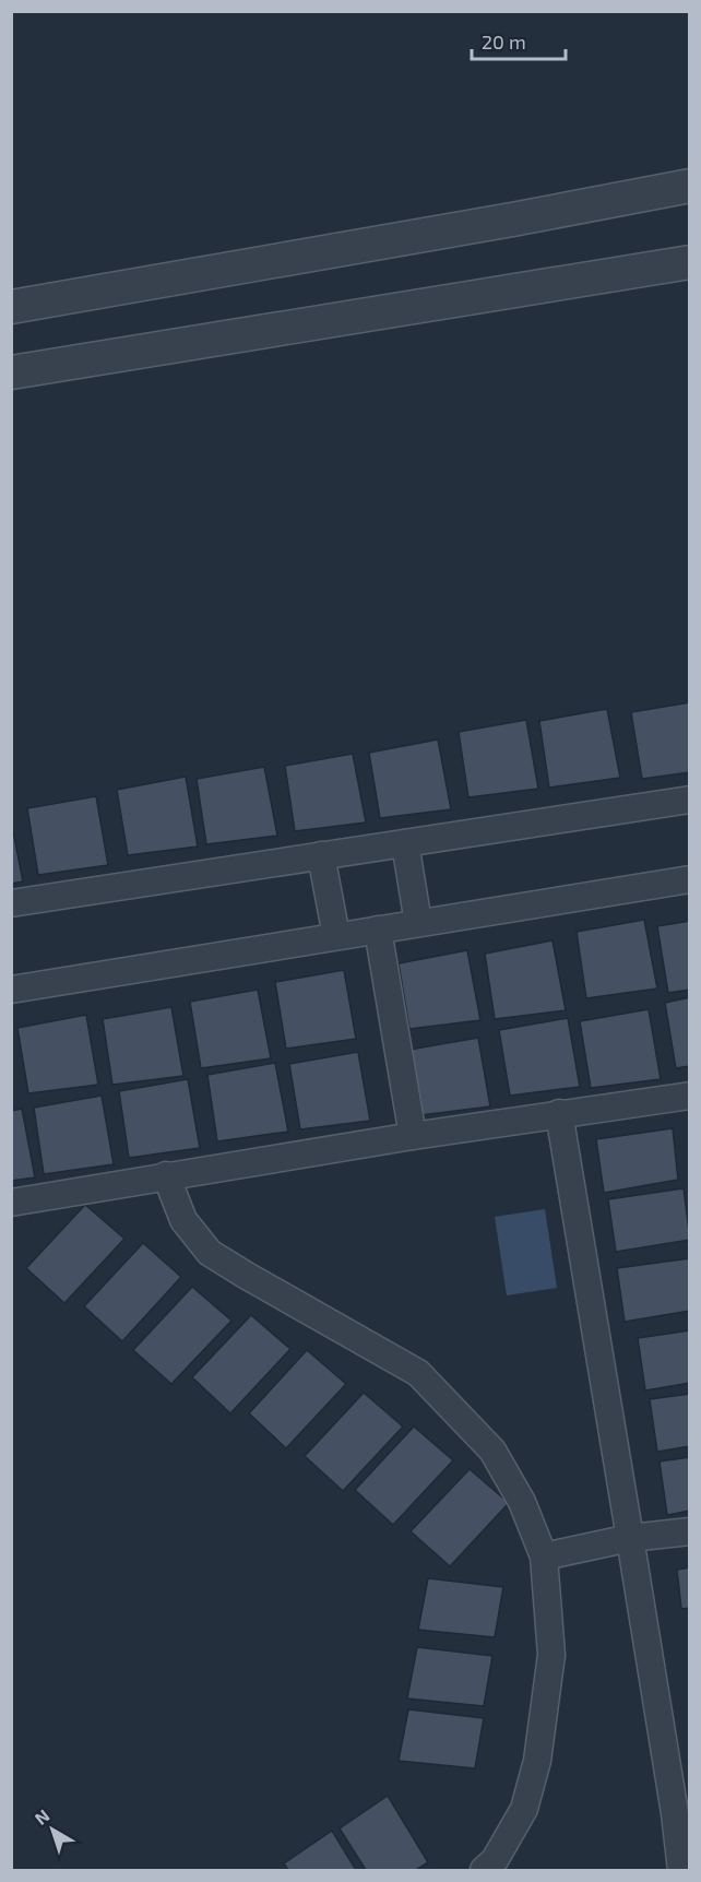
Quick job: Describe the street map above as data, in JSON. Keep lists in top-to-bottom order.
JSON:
{
  "scale_bar": "20 m",
  "north": "top left"
}
